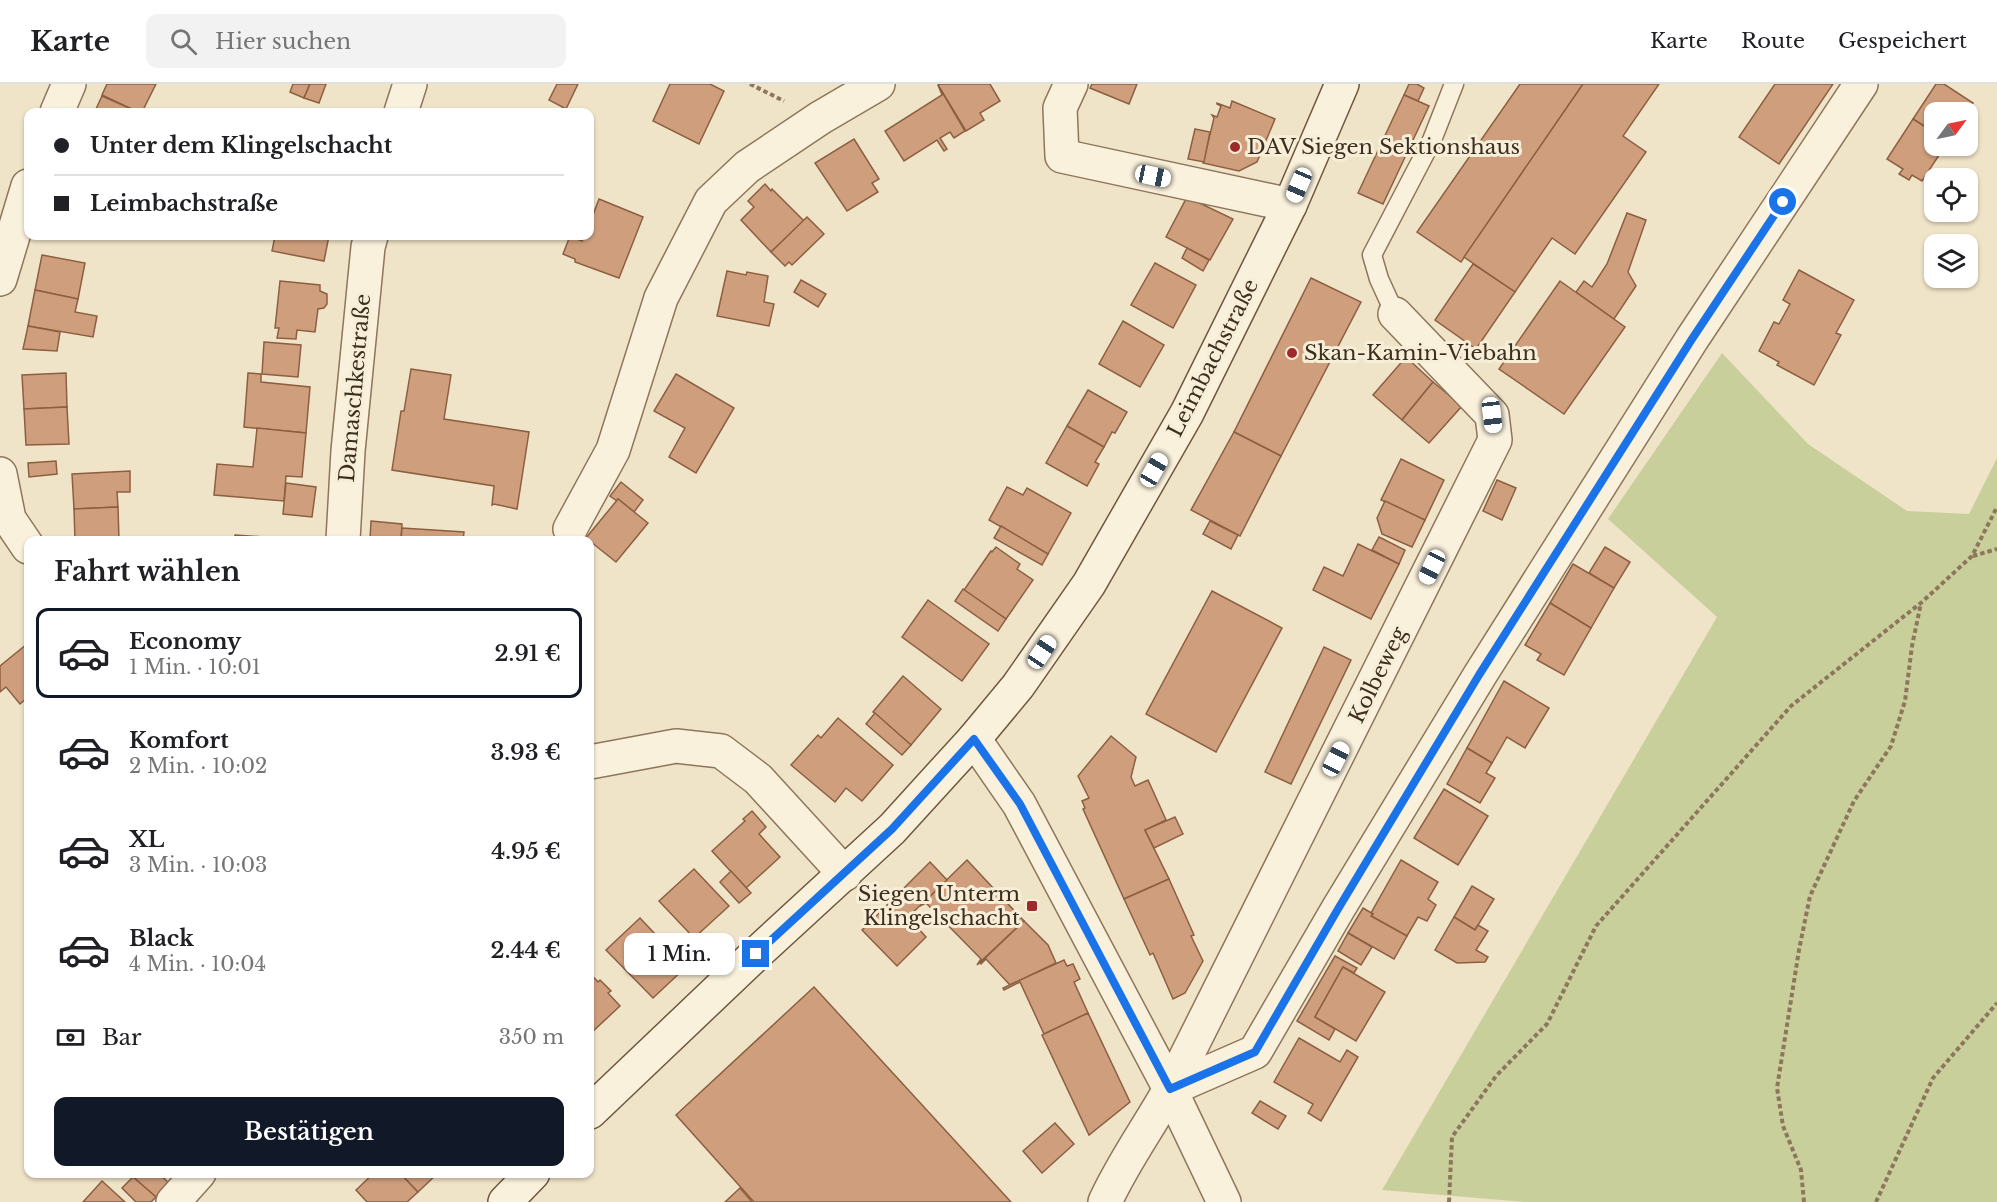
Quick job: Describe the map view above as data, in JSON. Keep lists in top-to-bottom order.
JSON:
{
  "streets": {
    "street": ["Leimbachstraße", "Damaschkestraße", "Kolbeweg"]
  },
  "places": {
    "other": ["DAV Siegen Sektionshaus", "Skan-Kamin-Viebahn"],
    "transit": ["Siegen Unterm Klingelschacht"]
  },
  "north": "top right",
  "page": {
    "header": "Karte",
    "search": "Hier suchen",
    "nav": ["Karte", "Route", "Gespeichert"],
    "banner": ["Unter dem Klingelschacht", "Leimbachstraße"],
    "heading": "Fahrt wählen",
    "list": [
      {
        "name": "Economy",
        "note": "1 Min. · 10:01",
        "value": "2.91 €"
      },
      {
        "name": "Komfort",
        "note": "2 Min. · 10:02",
        "value": "3.93 €"
      },
      {
        "name": "XL",
        "note": "3 Min. · 10:03",
        "value": "4.95 €"
      },
      {
        "name": "Black",
        "note": "4 Min. · 10:04",
        "value": "2.44 €"
      }
    ],
    "bubble": "1 Min.",
    "pay": ["Bar", "350 m"],
    "buttons": "Bestätigen"
  }
}
